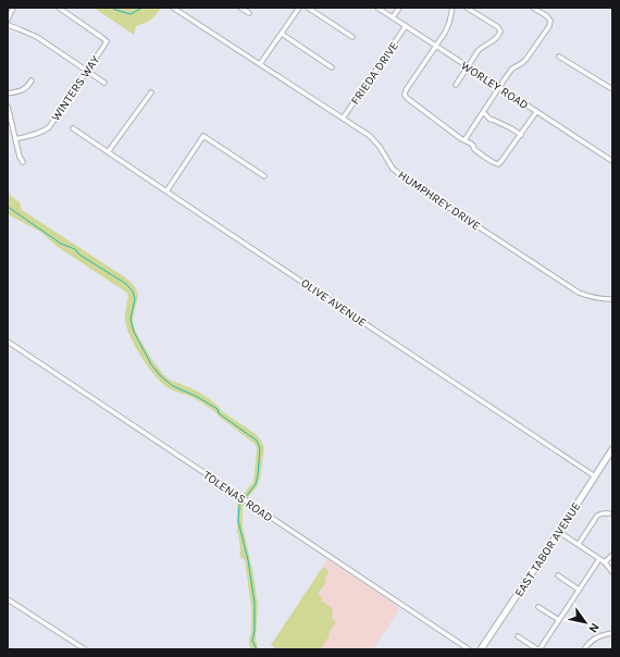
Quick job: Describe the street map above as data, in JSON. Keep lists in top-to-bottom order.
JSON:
{
  "streets": {
    "main road": ["EAST TABOR AVENUE"],
    "street": [
      "FRIEDA DRIVE",
      "WORLEY ROAD",
      "WINTERS WAY",
      "HUMPHREY DRIVE",
      "OLIVE AVENUE",
      "TOLENAS ROAD"
    ]
  },
  "crossings": [
    ["FRIEDA DRIVE", "WORLEY ROAD"],
    ["FRIEDA DRIVE", "HUMPHREY DRIVE"],
    ["OLIVE AVENUE", "EAST TABOR AVENUE"]
  ],
  "north": "bottom right"
}
